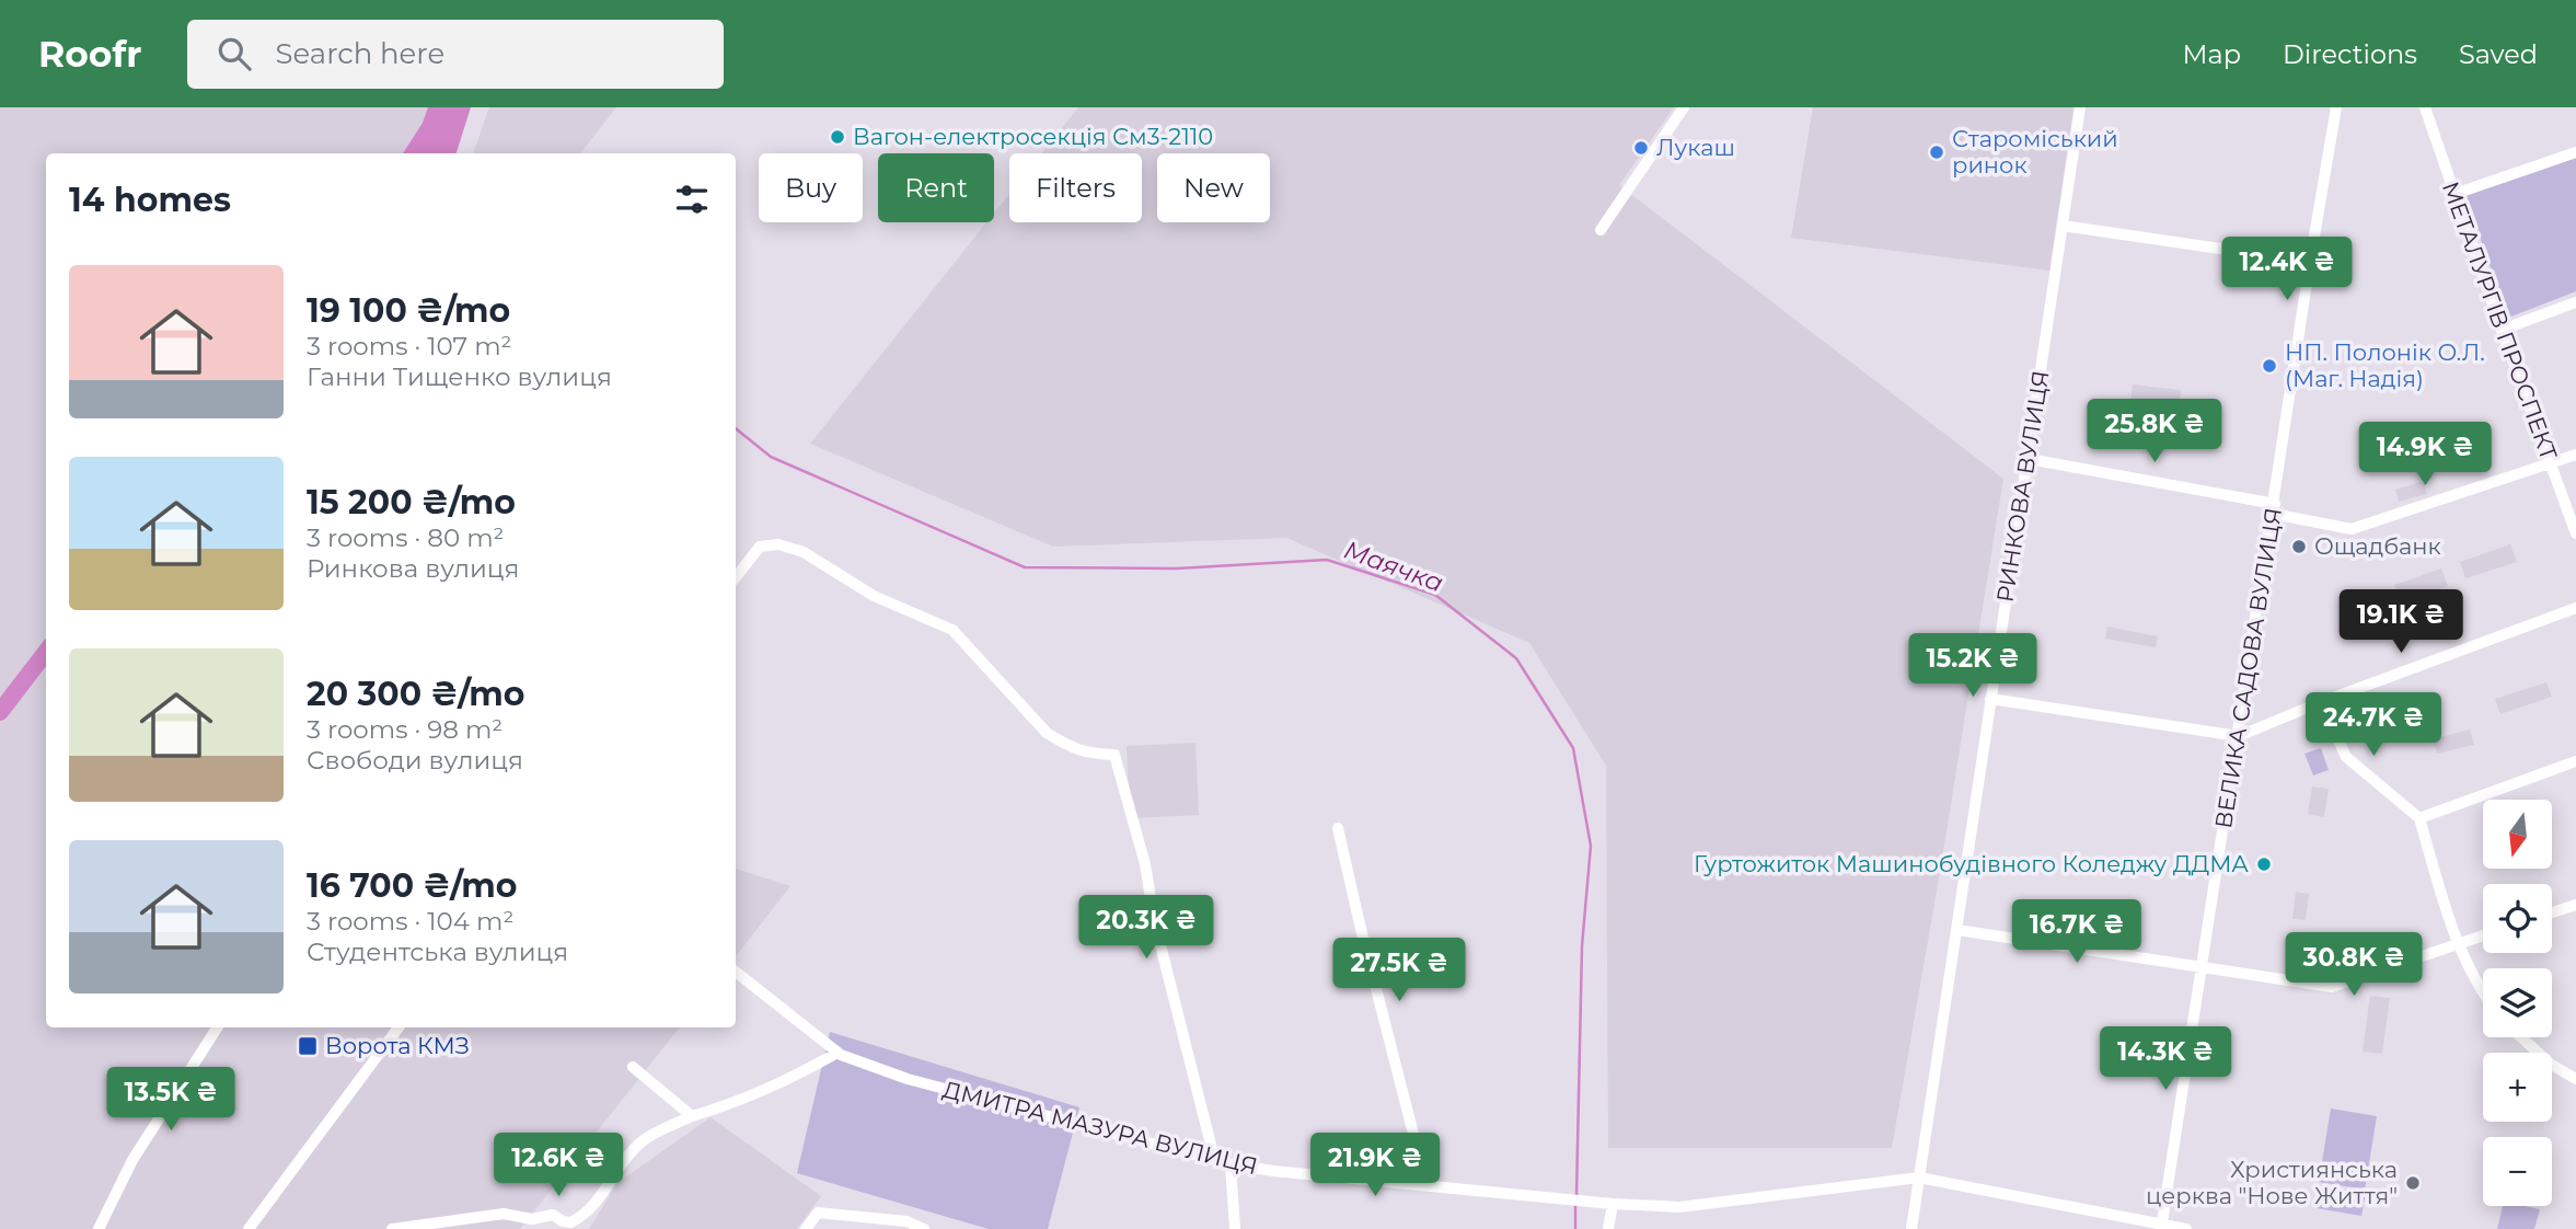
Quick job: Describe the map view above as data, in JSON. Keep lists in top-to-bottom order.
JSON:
{
  "streets": {
    "street": [
      "МЕТАЛУРГІВ ПРОСПЕКТ",
      "РИНКОВА ВУЛИЦЯ",
      "ВЕЛИКА САДОВА ВУЛИЦЯ",
      "ДМИТРА МАЗУРА ВУЛИЦЯ"
    ]
  },
  "crossings": [
    ["РИНКОВА ВУЛИЦЯ", "ДМИТРА МАЗУРА ВУЛИЦЯ"],
    ["ВЕЛИКА САДОВА ВУЛИЦЯ", "ДМИТРА МАЗУРА ВУЛИЦЯ"]
  ],
  "water": ["Маячка"],
  "places": {
    "other": [
      "Вагон-електросекція См3-2110",
      "Лукаш",
      "Староміський ринок",
      "НП. Полонік О.Л. (Маг. Надія)",
      "Ощадбанк",
      "Гуртожиток Машинобудівного Коледжу ДДМА",
      "Християнська церква \"Нове Життя\""
    ],
    "transit": ["Ворота КМЗ"]
  },
  "north": "bottom",
  "page": {
    "header": "Roofr",
    "search": "Search here",
    "nav": ["Map", "Directions", "Saved"],
    "chip": [
      "Buy",
      "Rent",
      "Filters",
      "New"
    ],
    "heading": "14 homes",
    "price": [
      "12.4K ₴",
      "25.8K ₴",
      "14.9K ₴",
      "19.1K ₴",
      "15.2K ₴",
      "24.7K ₴",
      "20.3K ₴",
      "16.7K ₴",
      "30.8K ₴",
      "27.5K ₴",
      "14.3K ₴",
      "13.5K ₴",
      "12.6K ₴",
      "21.9K ₴"
    ],
    "list": [
      {
        "name": "19 100 ₴/mo",
        "note": "3 rooms · 107 m² · Ганни Тищенко вулиця"
      },
      {
        "name": "15 200 ₴/mo",
        "note": "3 rooms · 80 m² · Ринкова вулиця"
      },
      {
        "name": "20 300 ₴/mo",
        "note": "3 rooms · 98 m² · Свободи вулиця"
      },
      {
        "name": "16 700 ₴/mo",
        "note": "3 rooms · 104 m² · Студентська вулиця"
      }
    ],
    "map_buttons": ["+", "−"]
  }
}
